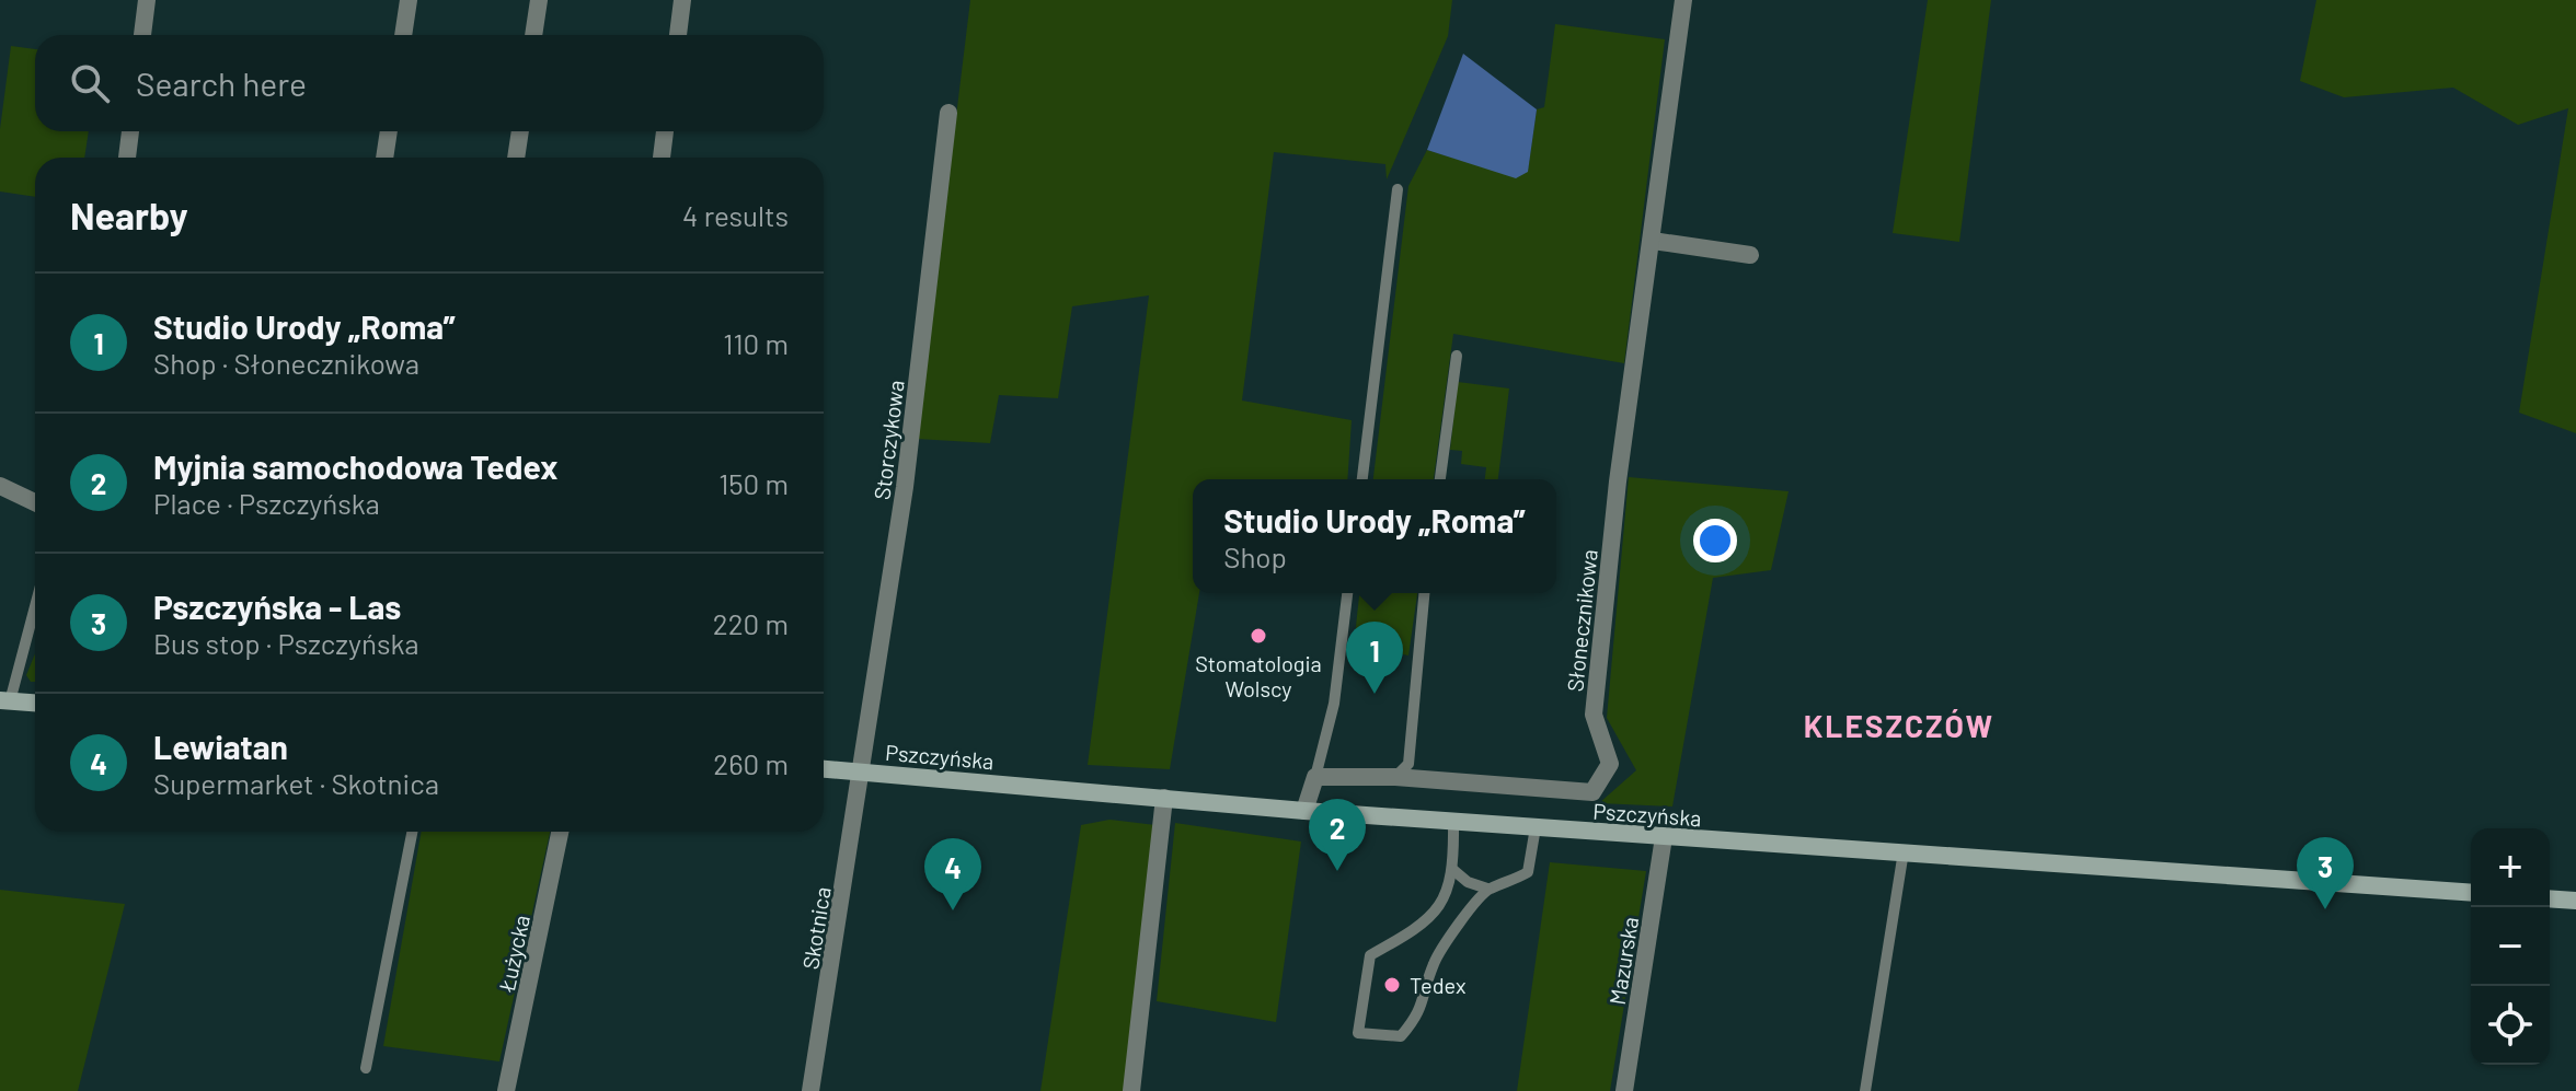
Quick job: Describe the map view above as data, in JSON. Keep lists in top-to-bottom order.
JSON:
{
  "streets": {
    "main road": ["Pszczyńska"],
    "street": [
      "Storczykowa",
      "Słonecznikowa",
      "Skotnica",
      "Łużycka",
      "Mazurska"
    ]
  },
  "crossings": [
    ["Storczykowa", "Pszczyńska"],
    ["Storczykowa", "Skotnica"],
    ["Pszczyńska", "Skotnica"],
    ["Pszczyńska", "Mazurska"]
  ],
  "districts": ["KLESZCZÓW"],
  "places": ["Stomatologia Wolscy", "Tedex"],
  "page": {
    "search": "Search here",
    "heading": ["Nearby", "4 results"],
    "list": [
      {
        "mark": "1",
        "name": "Studio Urody „Roma”",
        "note": "Shop · Słonecznikowa",
        "value": "110 m"
      },
      {
        "mark": "2",
        "name": "Myjnia samochodowa Tedex",
        "note": "Place · Pszczyńska",
        "value": "150 m"
      },
      {
        "mark": "3",
        "name": "Pszczyńska - Las",
        "note": "Bus stop · Pszczyńska",
        "value": "220 m"
      },
      {
        "mark": "4",
        "name": "Lewiatan",
        "note": "Supermarket · Skotnica",
        "value": "260 m"
      }
    ],
    "popup": ["Studio Urody „Roma”", "Shop"],
    "pins": [
      "1",
      "2",
      "3",
      "4"
    ],
    "map_buttons": ["+", "−"]
  }
}
